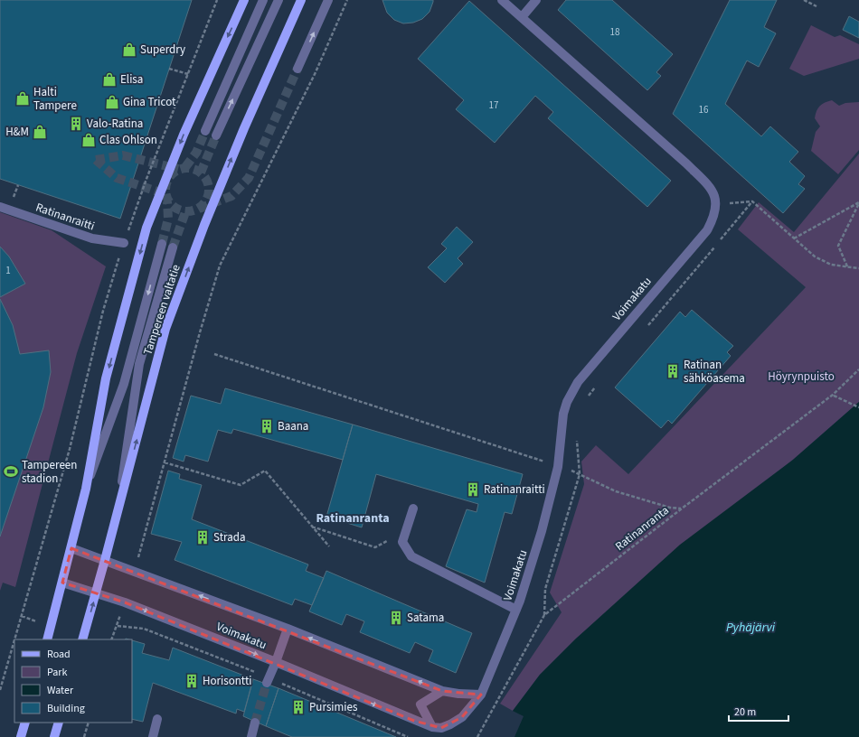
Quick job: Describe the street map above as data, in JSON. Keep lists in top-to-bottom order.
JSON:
{
  "streets": {
    "main road": ["Tampereen valtatie"],
    "street": ["Ratinanraitti", "Voimakatu"],
    "path": ["Ratinanranta"]
  },
  "crossings": [
    ["Voimakatu", "Tampereen valtatie"]
  ],
  "districts": ["Ratinanranta"],
  "water": ["Pyhäjärvi"],
  "parks": ["Höyrynpuisto"],
  "places": {
    "shop": [
      "Superdry",
      "Elisa",
      "Halti Tampere",
      "Gina Tricot",
      "H&M",
      "Clas Ohlson"
    ],
    "building": [
      "Valo-Ratina",
      "Ratinan sähköasema",
      "Baana",
      "Ratinanraitti",
      "Strada",
      "Satama",
      "Horisontti",
      "Pursimies"
    ],
    "sports": ["Tampereen stadion"]
  },
  "house_numbers": [
    "18",
    "17",
    "16",
    "1"
  ],
  "legend": [
    "Road",
    "Park",
    "Water",
    "Building"
  ],
  "scale_bar": "20 m"
}
